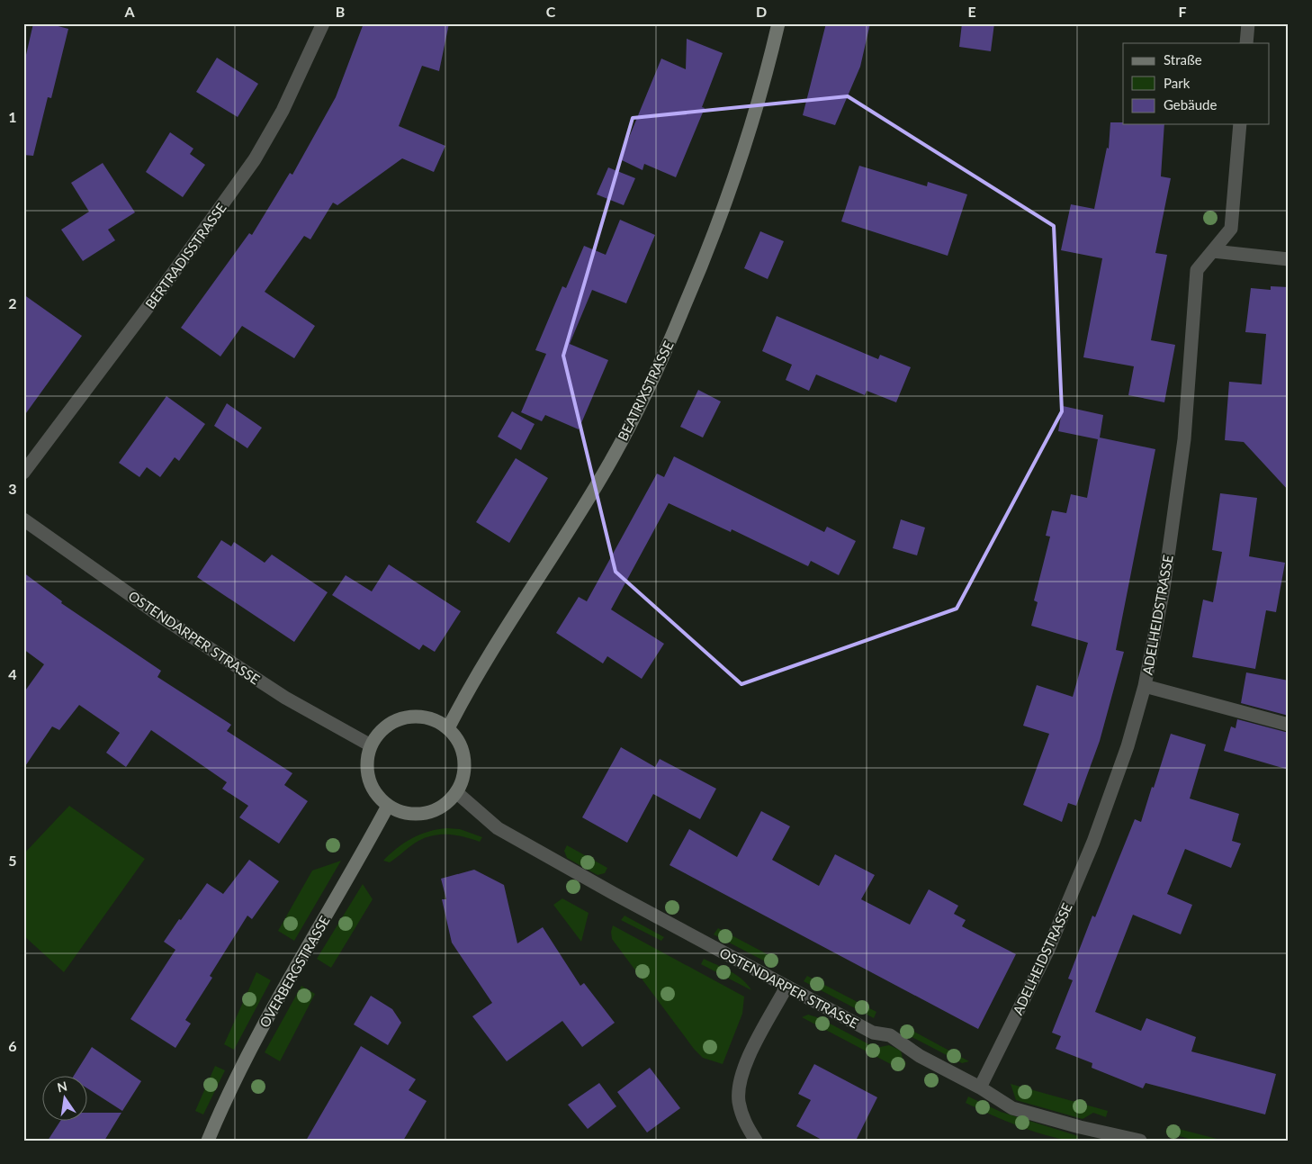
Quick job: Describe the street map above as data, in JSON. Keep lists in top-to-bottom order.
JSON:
{
  "streets": {
    "street": [
      "BERTRADISSTRASSE",
      "BEATRIXSTRASSE",
      "ADELHEIDSTRASSE",
      "OSTENDARPER STRASSE",
      "OVERBERGSTRASSE"
    ]
  },
  "crossings": [
    ["BEATRIXSTRASSE", "OSTENDARPER STRASSE"],
    ["BEATRIXSTRASSE", "OVERBERGSTRASSE"],
    ["ADELHEIDSTRASSE", "OSTENDARPER STRASSE"],
    ["OSTENDARPER STRASSE", "OVERBERGSTRASSE"]
  ],
  "legend": ["Straße", "Park", "Gebäude"],
  "north": "top",
  "grid": {
    "columns": [
      "A",
      "B",
      "C",
      "D",
      "E",
      "F"
    ],
    "rows": [
      "1",
      "2",
      "3",
      "4",
      "5",
      "6"
    ]
  }
}
